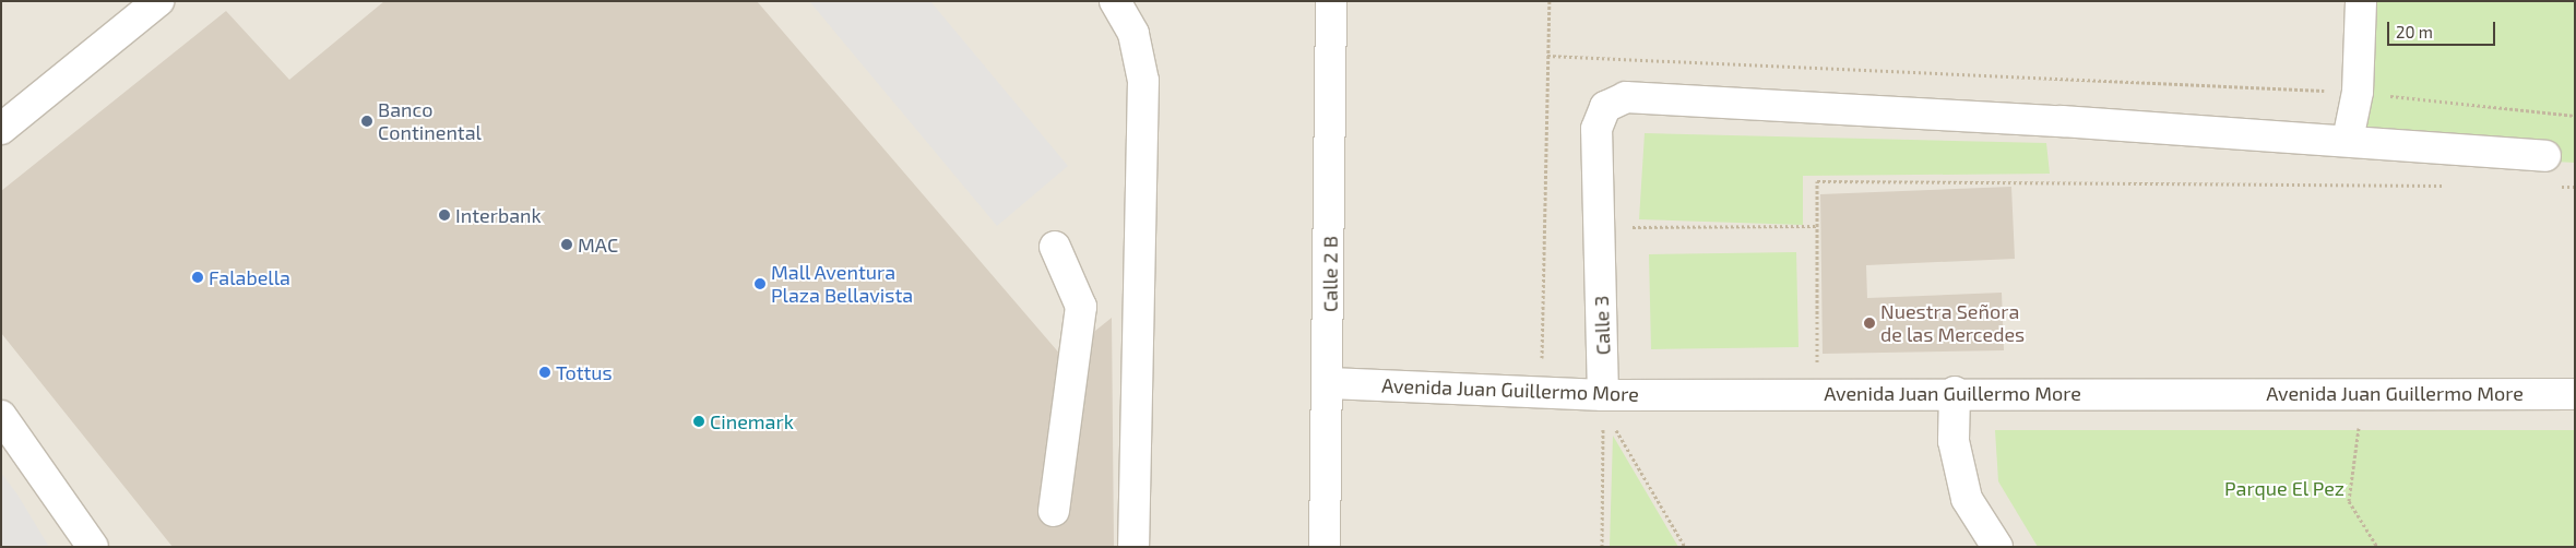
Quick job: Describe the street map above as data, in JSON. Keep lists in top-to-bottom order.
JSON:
{
  "streets": {
    "street": ["Calle 2 B", "Calle 3", "Avenida Juan Guillermo More"]
  },
  "crossings": [
    ["Calle 2 B", "Avenida Juan Guillermo More"],
    ["Calle 3", "Avenida Juan Guillermo More"]
  ],
  "parks": ["Parque El Pez"],
  "places": [
    "Banco Continental",
    "Interbank",
    "MAC",
    "Falabella",
    "Mall Aventura Plaza Bellavista",
    "Nuestra Señora de las Mercedes",
    "Tottus",
    "Cinemark"
  ],
  "scale_bar": "20 m"
}
